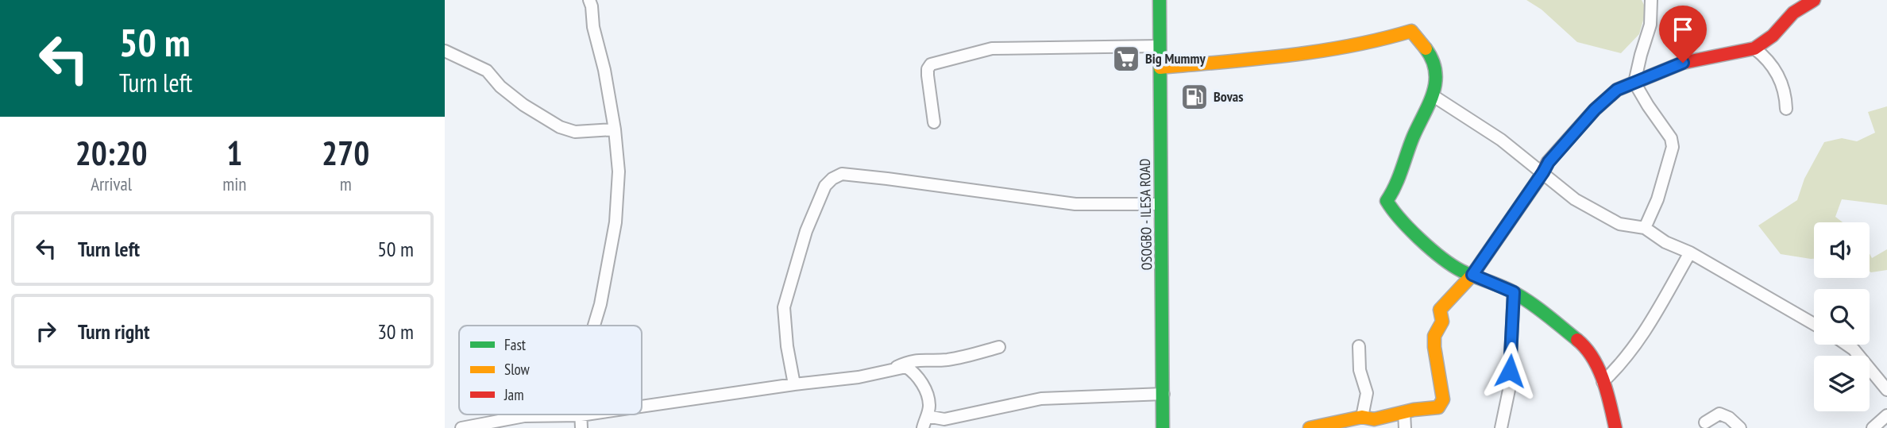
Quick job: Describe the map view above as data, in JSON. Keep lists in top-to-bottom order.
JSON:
{
  "streets": {
    "street": ["OSOGBO - ILESA ROAD"]
  },
  "places": {
    "supermarket": ["Big Mummy"],
    "fuel station": ["Bovas"]
  },
  "legend": ["Fast", "Slow", "Jam"],
  "page": {
    "turn": ["50 m", "Turn left"],
    "eta": [
      "20:20",
      "Arrival",
      "1",
      "min",
      "270",
      "m"
    ],
    "list": [
      {
        "name": "Turn left",
        "value": "50 m"
      },
      {
        "name": "Turn right",
        "value": "30 m"
      }
    ]
  }
}
